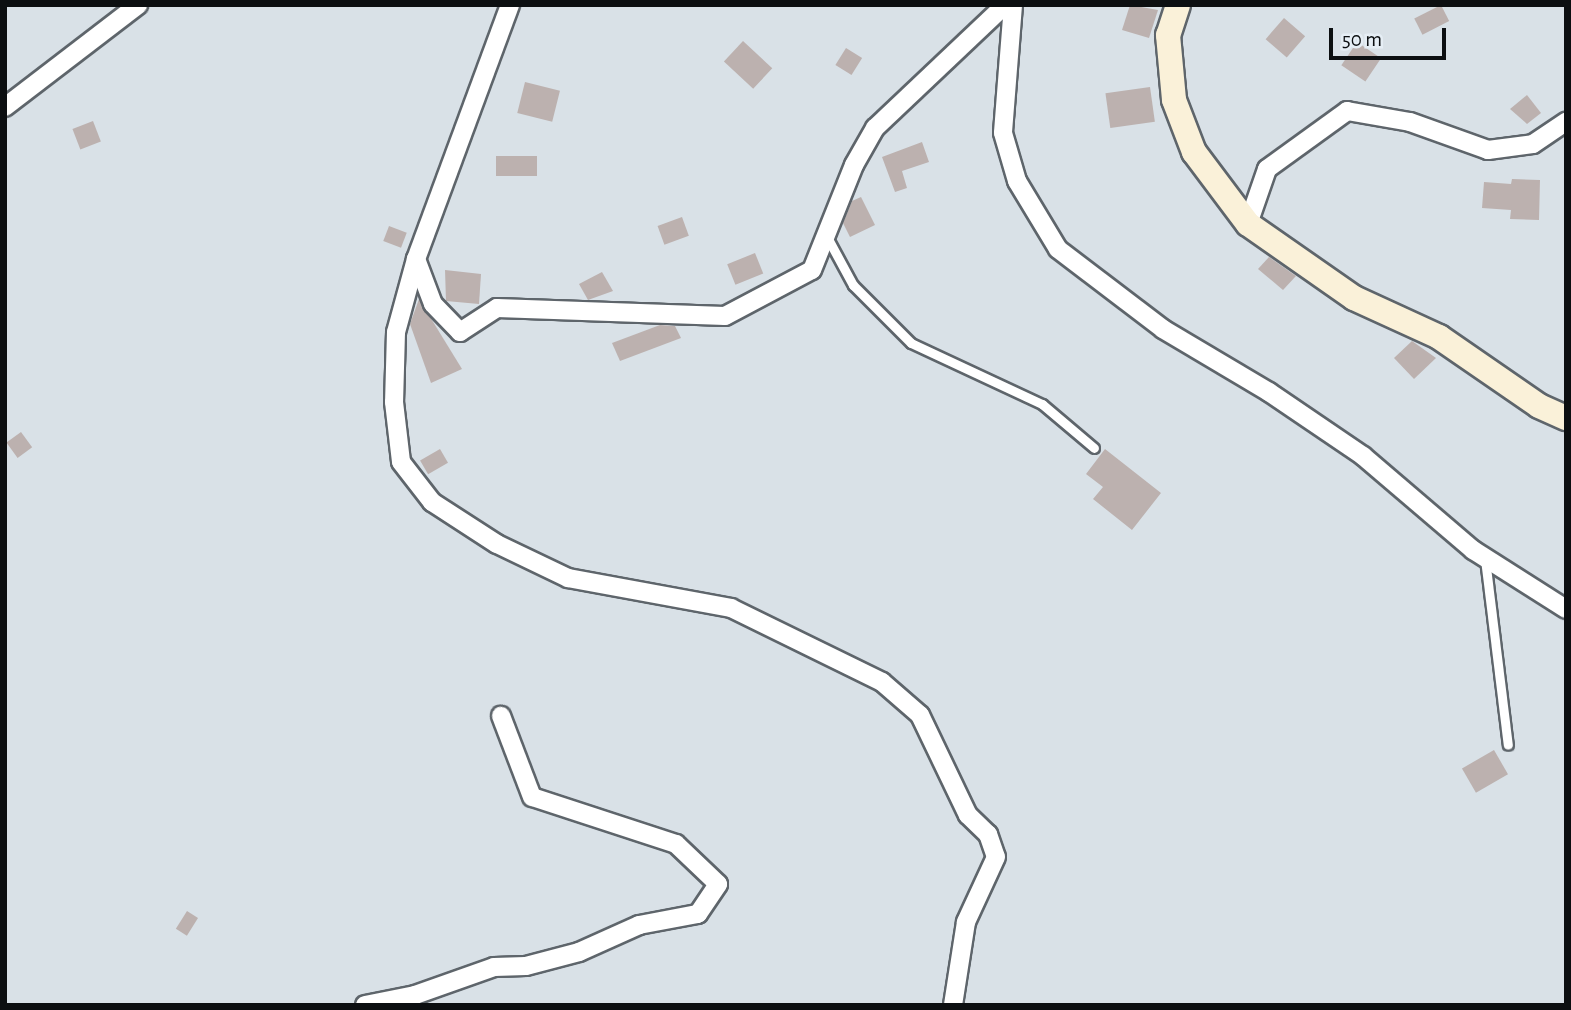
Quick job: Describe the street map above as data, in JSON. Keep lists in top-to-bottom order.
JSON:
{
  "scale_bar": "50 m"
}
